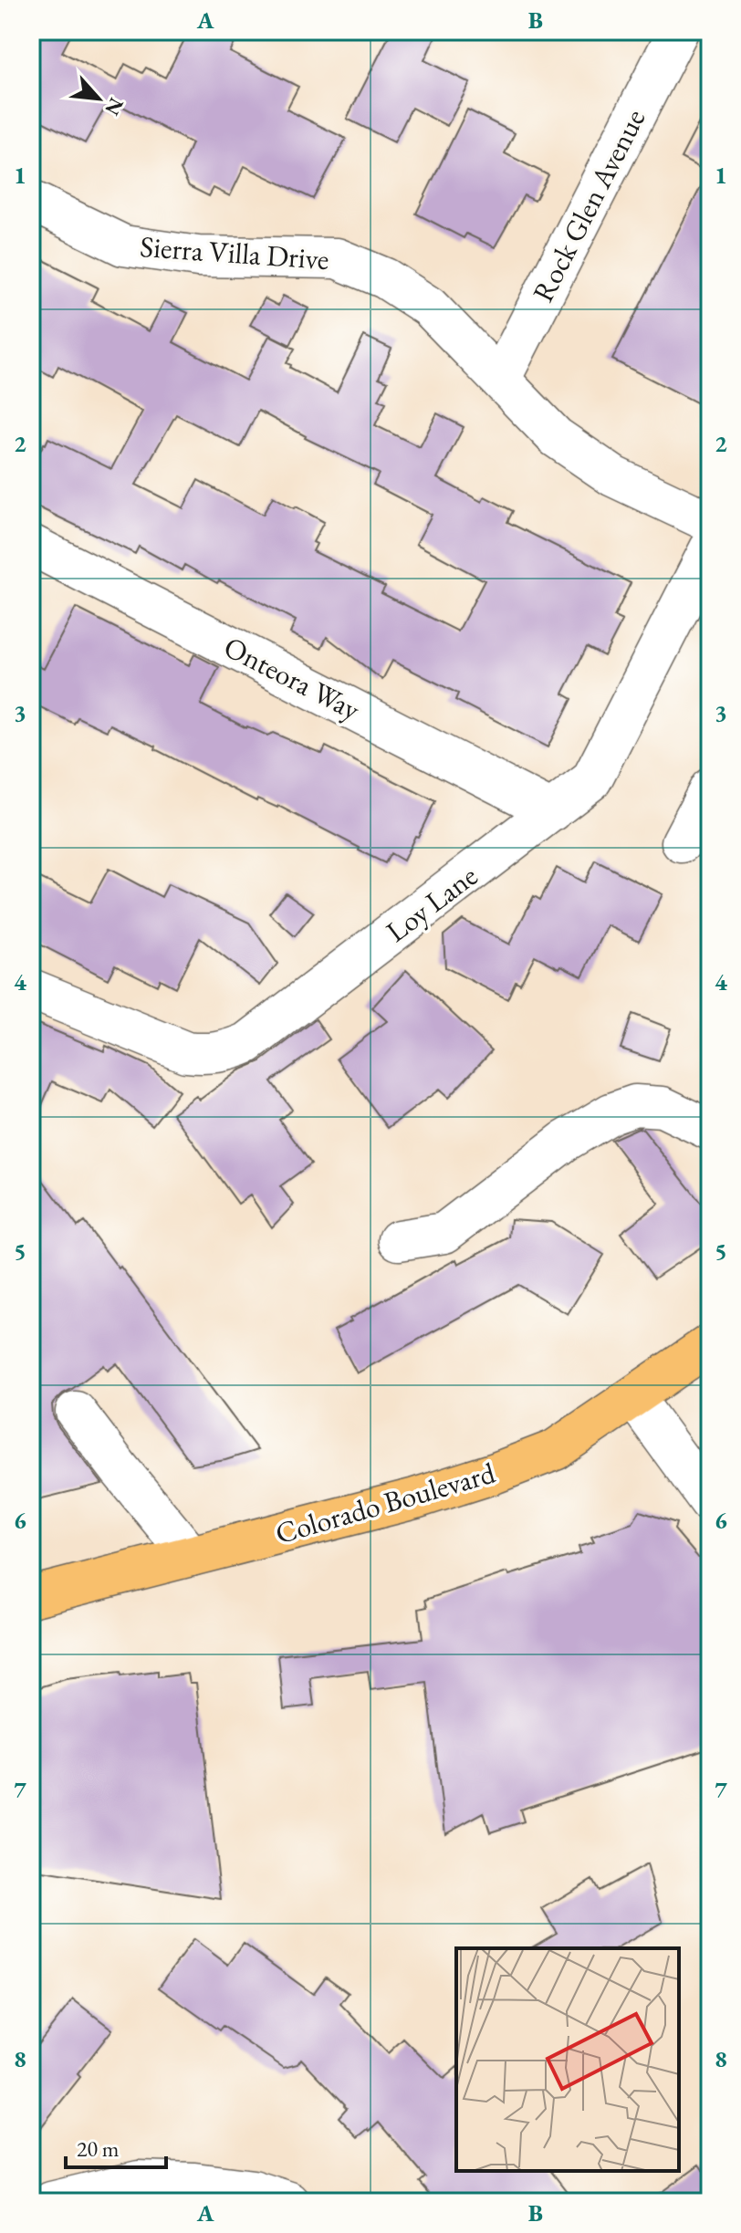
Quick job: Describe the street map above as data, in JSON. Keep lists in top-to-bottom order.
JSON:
{
  "streets": {
    "main road": ["Colorado Boulevard"],
    "street": [
      "Rock Glen Avenue",
      "Sierra Villa Drive",
      "Onteora Way",
      "Loy Lane"
    ]
  },
  "crossings": [
    ["Rock Glen Avenue", "Sierra Villa Drive"],
    ["Onteora Way", "Loy Lane"]
  ],
  "scale_bar": "20 m",
  "north": "bottom right",
  "grid": {
    "columns": ["A", "B"],
    "rows": [
      "1",
      "2",
      "3",
      "4",
      "5",
      "6",
      "7",
      "8"
    ]
  }
}
